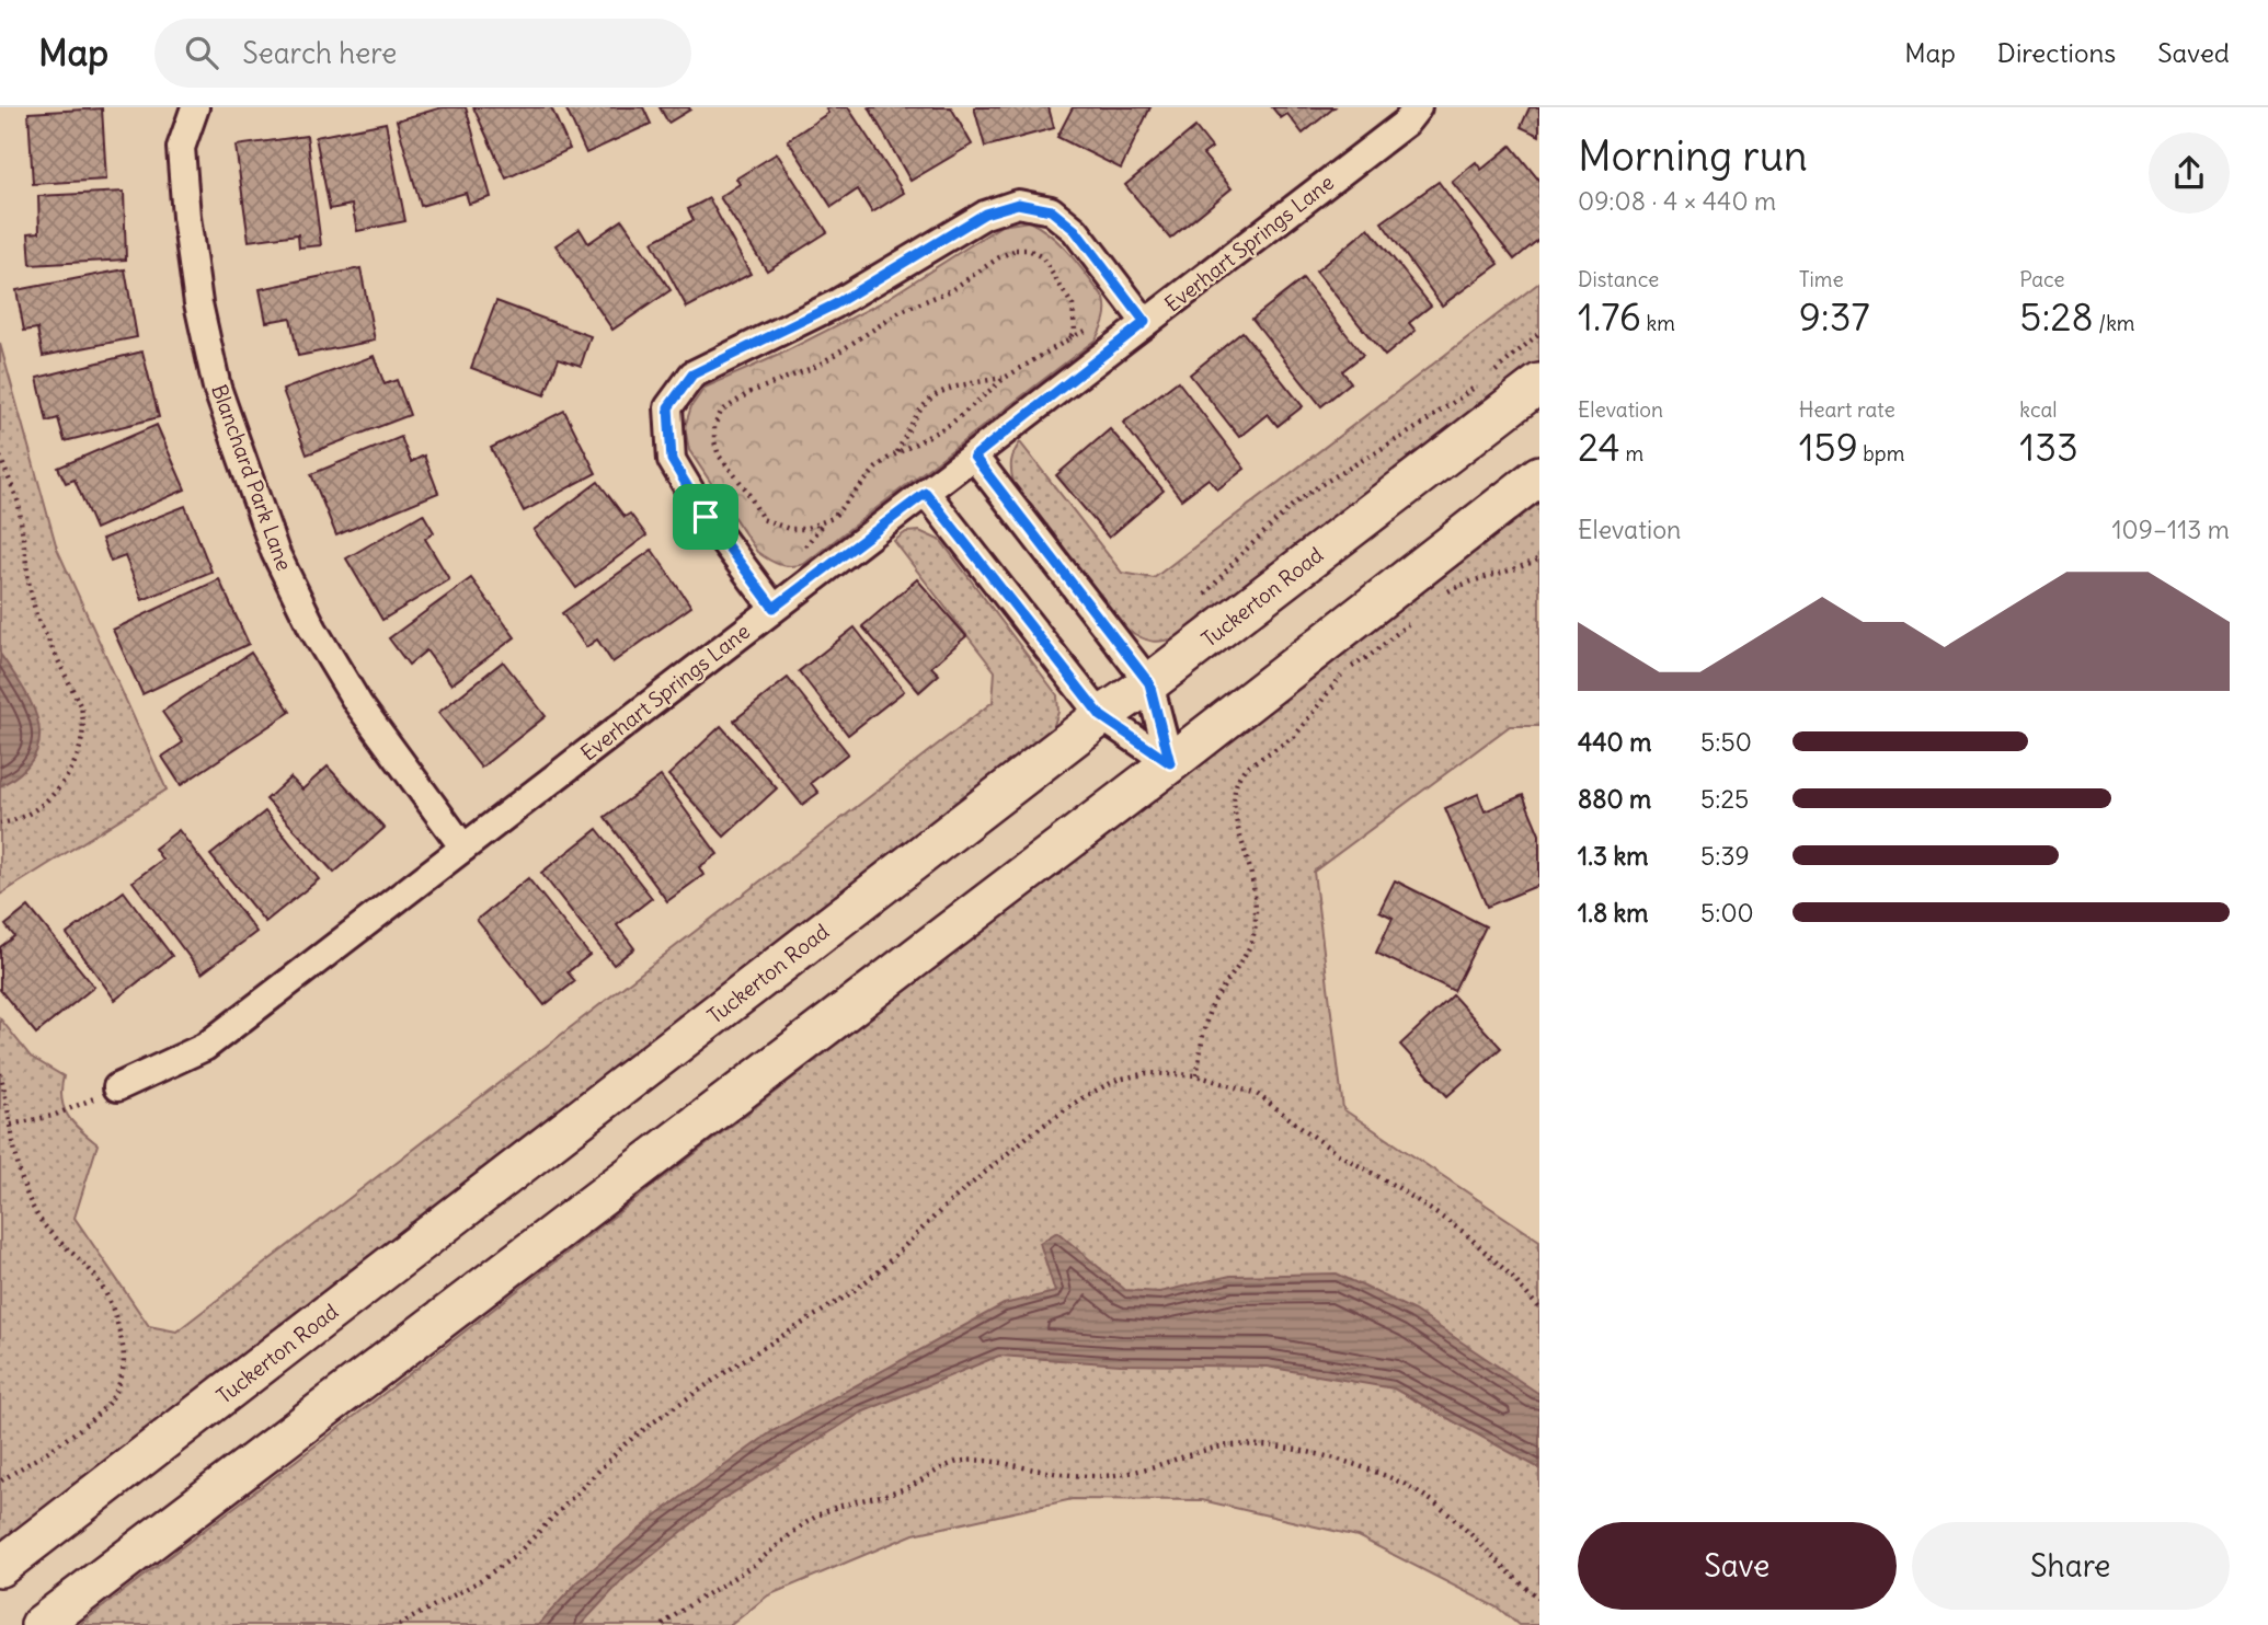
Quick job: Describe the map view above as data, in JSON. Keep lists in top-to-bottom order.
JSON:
{
  "streets": {
    "main road": ["Tuckerton Road"],
    "street": ["Everhart Springs Lane", "Blanchard Park Lane"]
  },
  "crossings": [
    ["Everhart Springs Lane", "Blanchard Park Lane"]
  ],
  "page": {
    "header": "Map",
    "search": "Search here",
    "nav": ["Map", "Directions", "Saved"],
    "heading": ["Morning run", "09:08 · 4 × 440 m"],
    "stats": [
      ["Distance", "1.76 km"],
      ["Time", "9:37"],
      ["Pace", "5:28 /km"],
      ["Elevation", "24 m"],
      ["Heart rate", "159 bpm"],
      ["kcal", "133"]
    ],
    "chart": ["Elevation", "109–113 m"],
    "list": [
      {
        "name": "440 m",
        "note": "5:50"
      },
      {
        "name": "880 m",
        "note": "5:25"
      },
      {
        "name": "1.3 km",
        "note": "5:39"
      },
      {
        "name": "1.8 km",
        "note": "5:00"
      }
    ],
    "buttons": ["Save", "Share"]
  }
}
